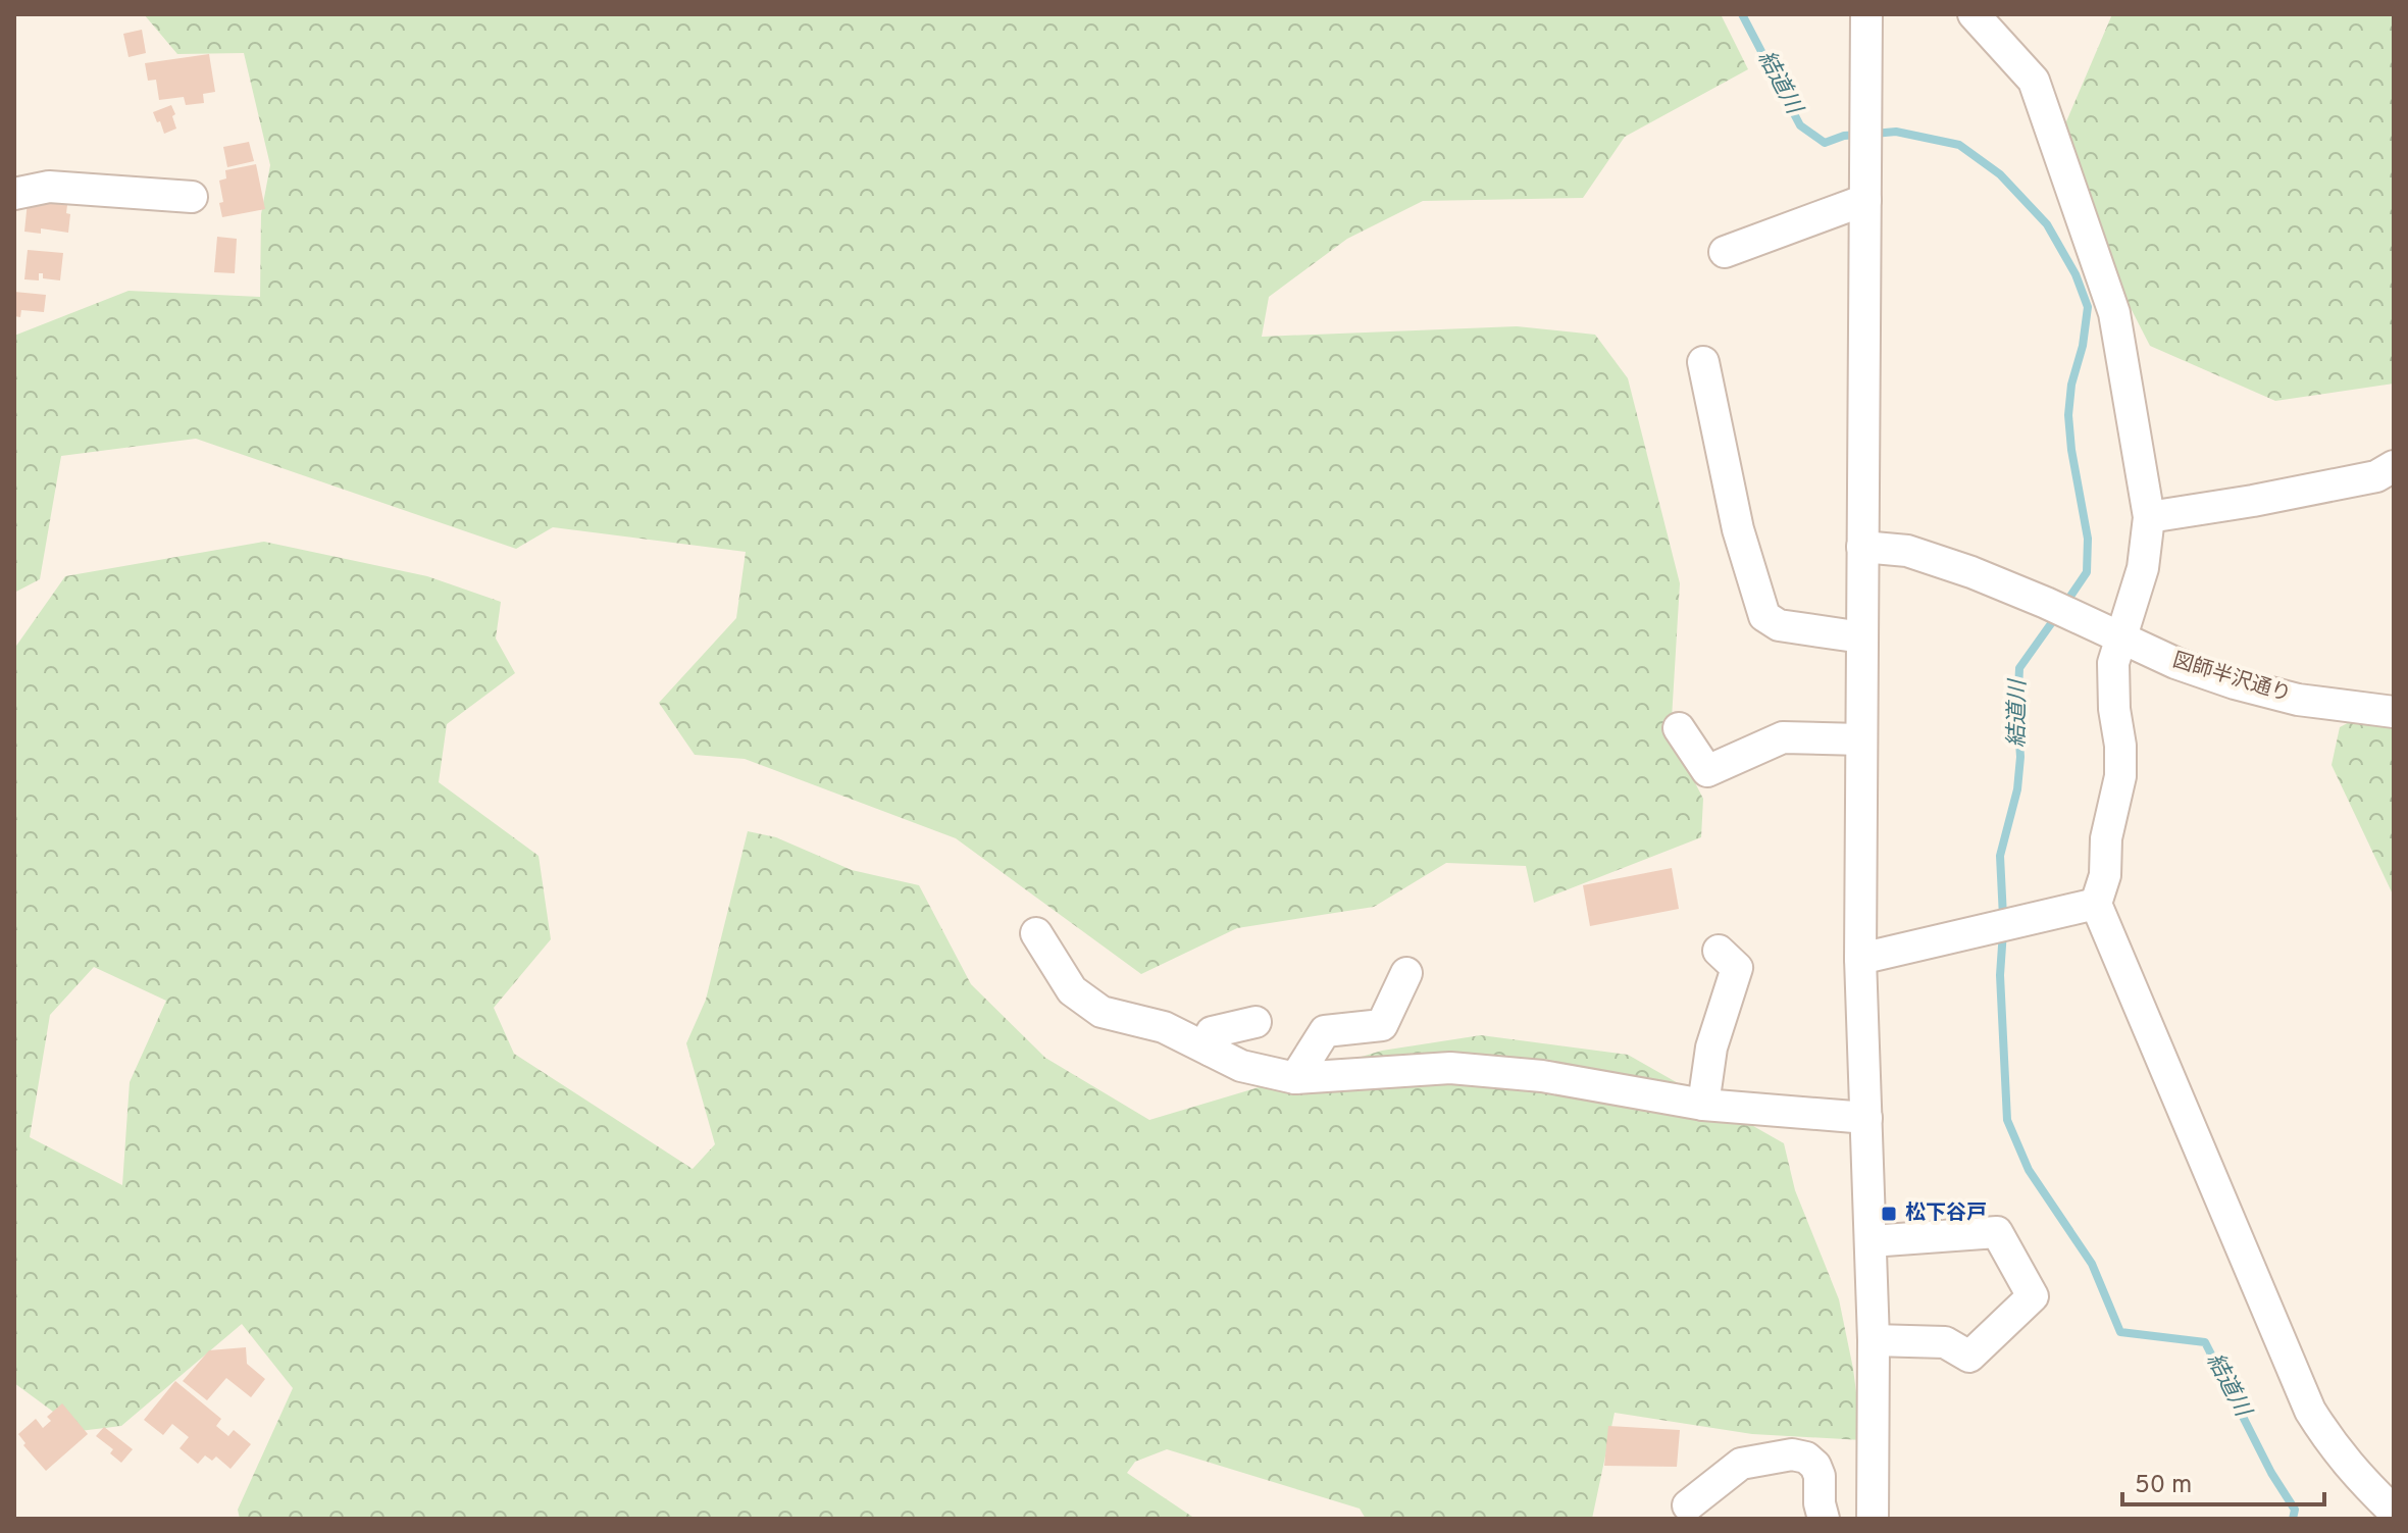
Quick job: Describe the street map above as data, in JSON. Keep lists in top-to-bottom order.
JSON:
{
  "streets": {
    "street": ["図師半沢通り"]
  },
  "water": ["結道川"],
  "places": {
    "transit": ["松下谷戸"]
  },
  "scale_bar": "50 m"
}
